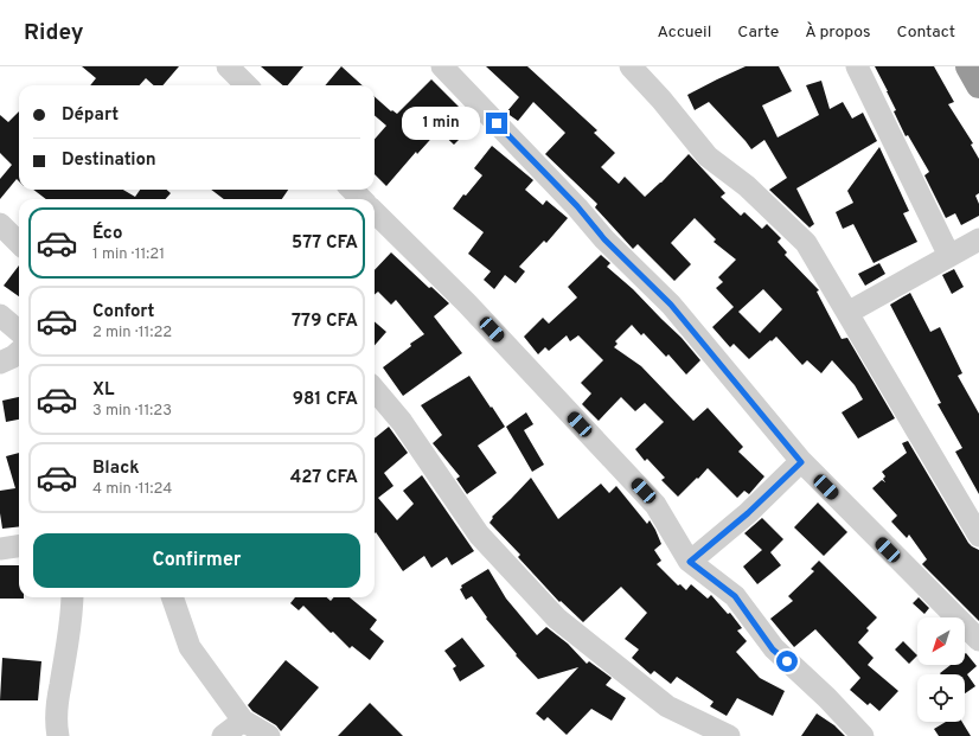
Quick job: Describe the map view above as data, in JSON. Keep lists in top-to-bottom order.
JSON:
{
  "north": "bottom left",
  "page": {
    "header": "Ridey",
    "nav": [
      "Accueil",
      "Carte",
      "À propos",
      "Contact"
    ],
    "banner": ["Départ", "Destination"],
    "bubble": "1 min",
    "list": [
      {
        "name": "Éco",
        "note": "1 min · 11:21",
        "value": "577 CFA"
      },
      {
        "name": "Confort",
        "note": "2 min · 11:22",
        "value": "779 CFA"
      },
      {
        "name": "XL",
        "note": "3 min · 11:23",
        "value": "981 CFA"
      },
      {
        "name": "Black",
        "note": "4 min · 11:24",
        "value": "427 CFA"
      }
    ],
    "buttons": "Confirmer"
  }
}
